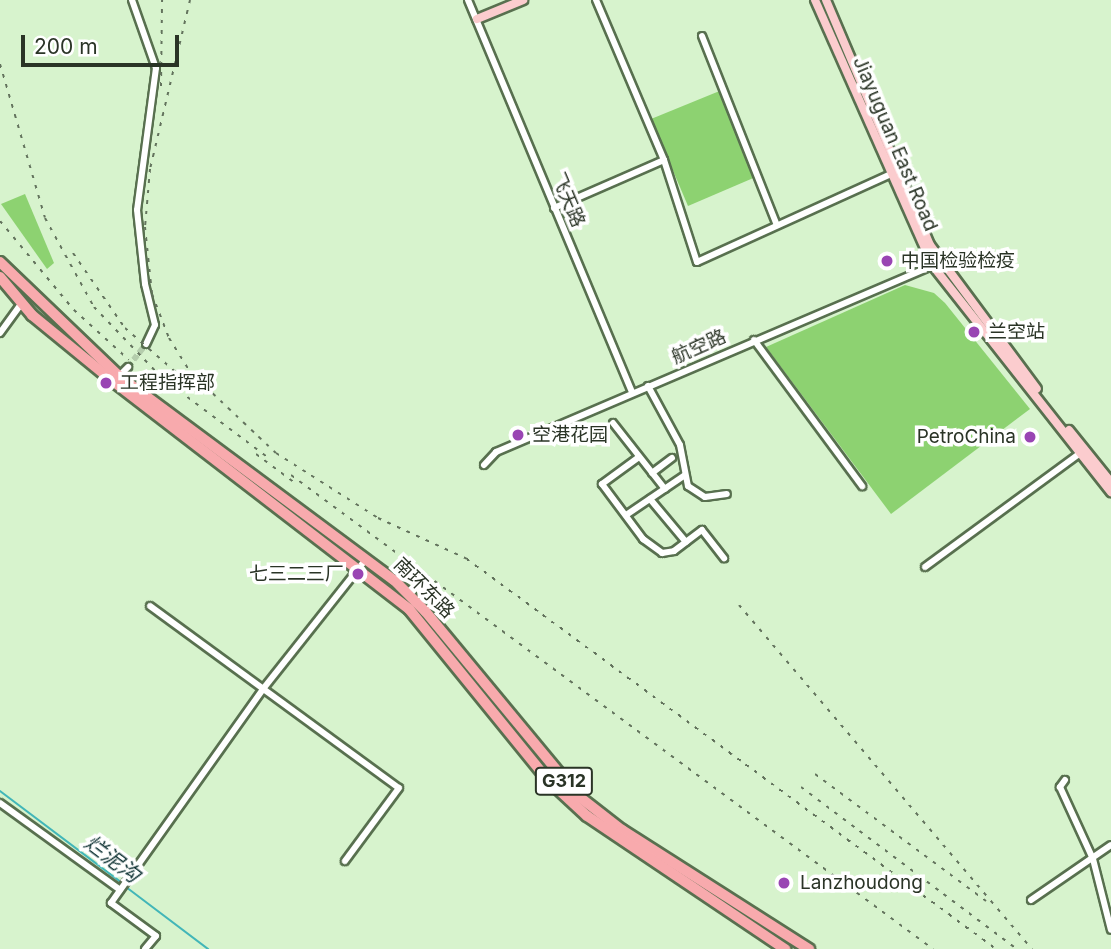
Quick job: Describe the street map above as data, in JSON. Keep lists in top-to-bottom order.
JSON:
{
  "streets": {
    "highway": ["南环东路", "G312"],
    "main road": ["Jiayuguan East Road"],
    "street": ["飞天路", "航空路"]
  },
  "crossings": [
    ["Jiayuguan East Road", "航空路"],
    ["飞天路", "航空路"]
  ],
  "water": ["烂泥沟"],
  "places": [
    "中国检验检疫",
    "兰空站",
    "工程指挥部",
    "空港花园",
    "PetroChina",
    "七三二三厂",
    "Lanzhoudong"
  ],
  "scale_bar": "200 m"
}
